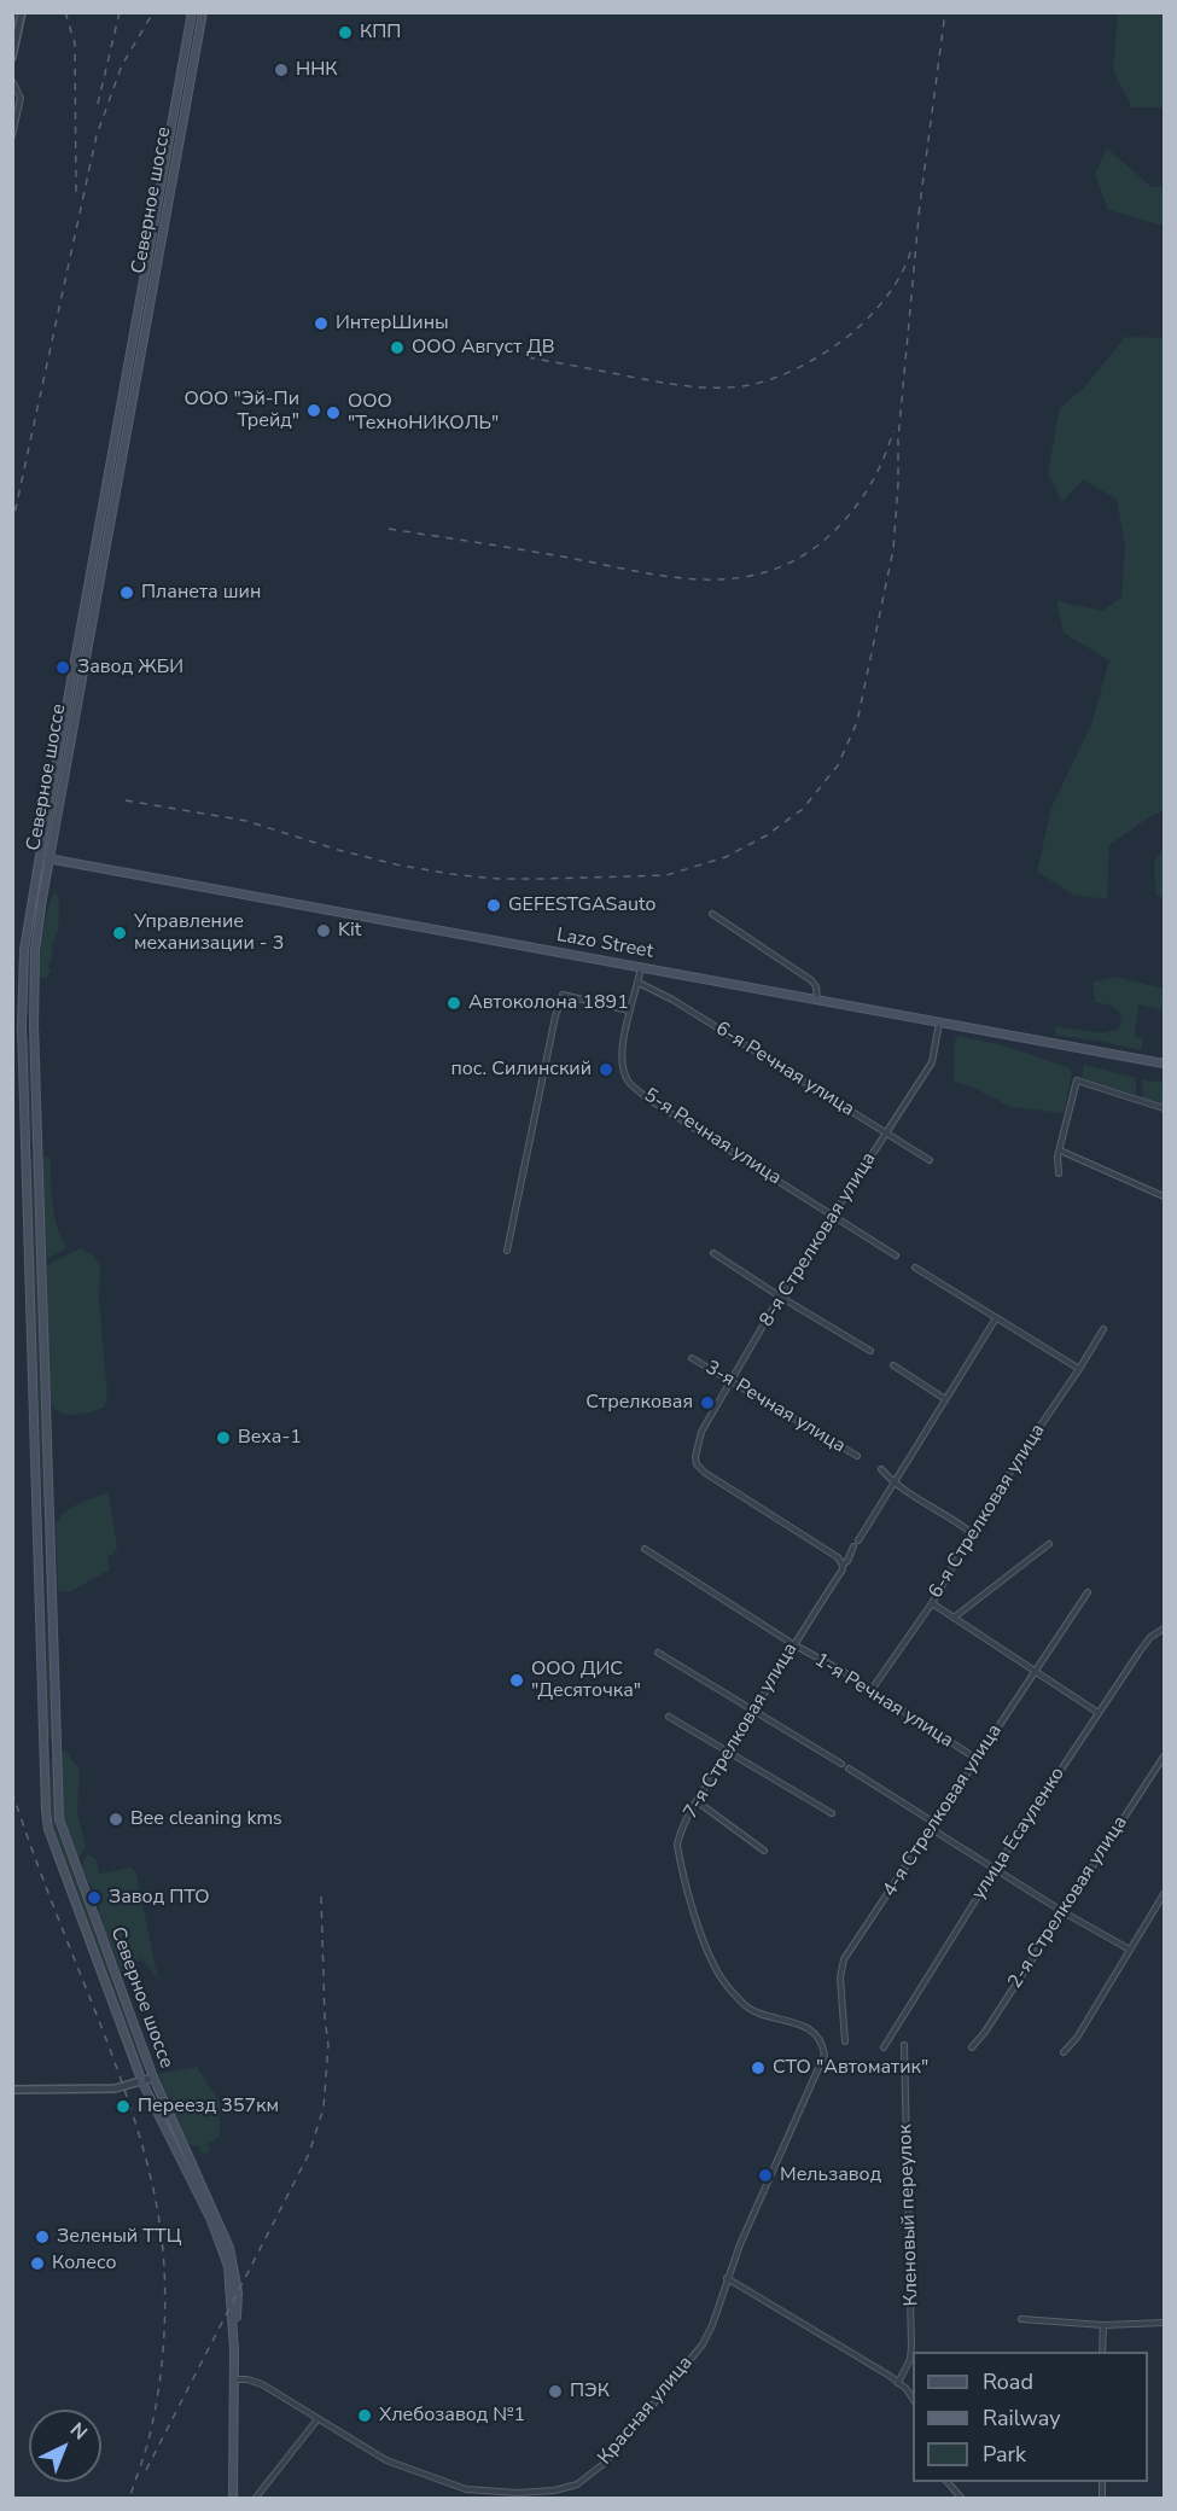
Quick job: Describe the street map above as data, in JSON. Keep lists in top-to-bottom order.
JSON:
{
  "streets": {
    "main road": ["Северное шоссе", "Lazo Street"],
    "street": [
      "6-я Речная улица",
      "5-я Речная улица",
      "8-я Стрелковая улица",
      "3-я Речная улица",
      "6-я Стрелковая улица",
      "1-я Речная улица",
      "7-я Стрелковая улица",
      "4-я Стрелковая улица",
      "улица Есауленко",
      "2-я Стрелковая улица",
      "Кленовый переулок",
      "Красная улица"
    ]
  },
  "crossings": [
    ["Северное шоссе", "Lazo Street"],
    ["Lazo Street", "5-я Речная улица"],
    ["Lazo Street", "8-я Стрелковая улица"],
    ["6-я Речная улица", "5-я Речная улица"],
    ["6-я Речная улица", "8-я Стрелковая улица"],
    ["5-я Речная улица", "8-я Стрелковая улица"],
    ["8-я Стрелковая улица", "3-я Речная улица"],
    ["8-я Стрелковая улица", "7-я Стрелковая улица"],
    ["6-я Стрелковая улица", "1-я Речная улица"],
    ["1-я Речная улица", "7-я Стрелковая улица"],
    ["1-я Речная улица", "4-я Стрелковая улица"],
    ["7-я Стрелковая улица", "Красная улица"]
  ],
  "places": [
    "КПП",
    "ННК",
    "ИнтерШины",
    "ООО Август ДВ",
    "ООО \"Эй-Пи Трейд\"",
    "ООО \"ТехноНИКОЛЬ\"",
    "Планета шин",
    "Завод ЖБИ",
    "GEFESTGASauto",
    "Kit",
    "Управление механизации - 3",
    "Автоколона 1891",
    "пос. Силинский",
    "Стрелковая",
    "Веха-1",
    "ООО ДИС \"Десяточка\"",
    "Bee cleaning kms",
    "Завод ПТО",
    "СТО \"Автоматик\"",
    "Переезд 357км",
    "Мельзавод",
    "Зеленый ТТЦ",
    "Колесо",
    "ПЭК",
    "Хлебозавод №1"
  ],
  "legend": ["Road", "Railway", "Park"],
  "north": "top right"
}
